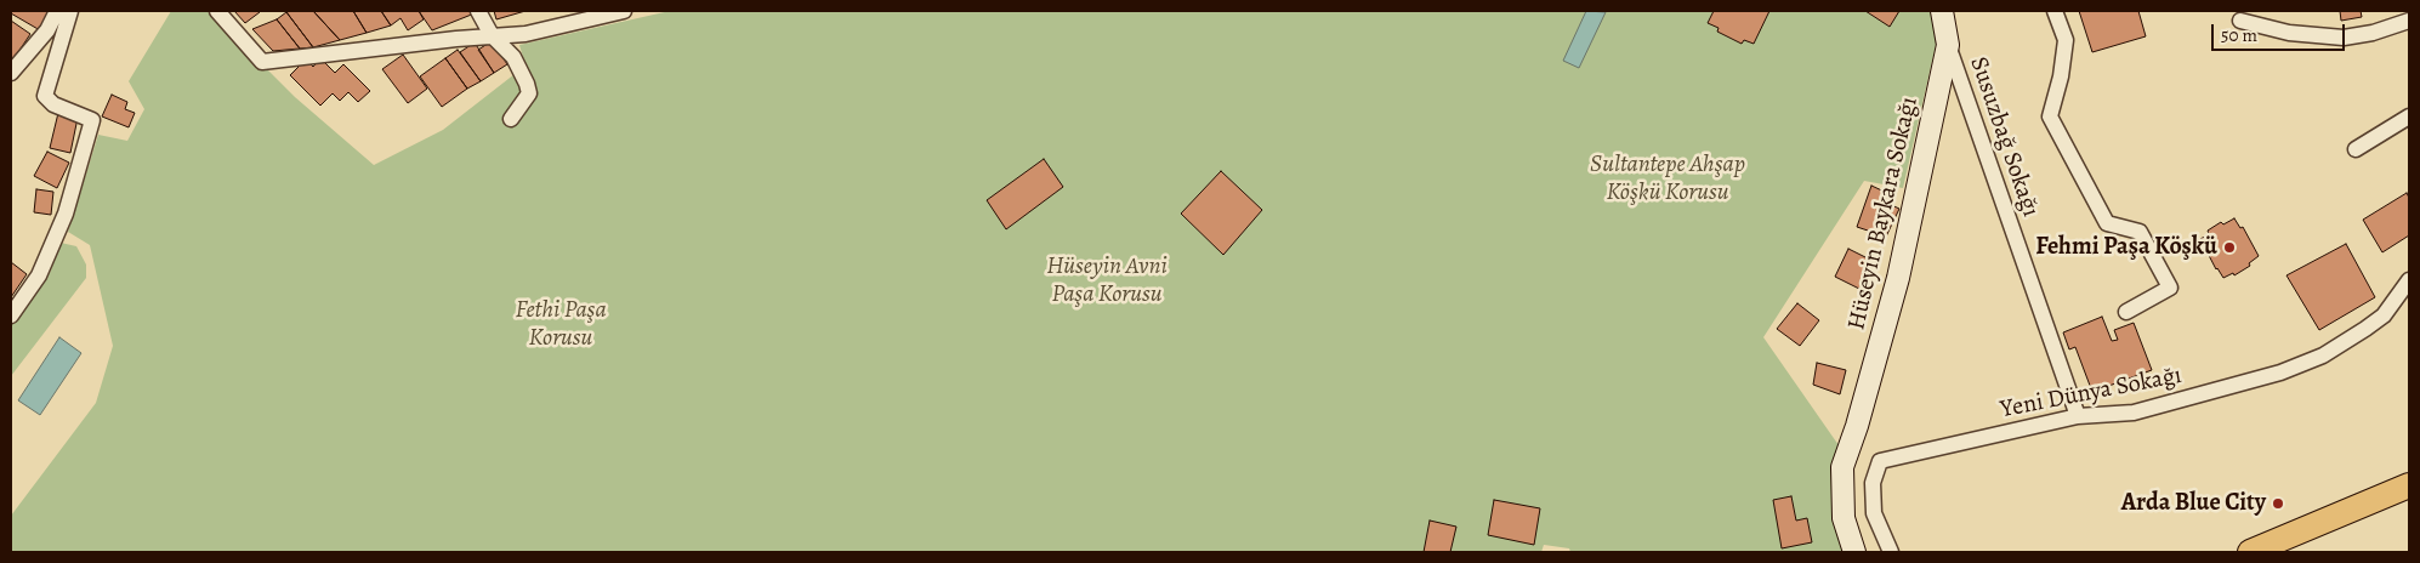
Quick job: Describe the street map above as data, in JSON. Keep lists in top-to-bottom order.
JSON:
{
  "streets": {
    "street": ["Susuzbağ Sokağı", "Hüseyin Baykara Sokağı", "Yeni Dünya Sokağı"]
  },
  "crossings": [
    ["Susuzbağ Sokağı", "Hüseyin Baykara Sokağı"],
    ["Susuzbağ Sokağı", "Yeni Dünya Sokağı"]
  ],
  "parks": ["Sultantepe Ahşap Köşkü Korusu", "Hüseyin Avni Paşa Korusu", "Fethi Paşa Korusu"],
  "places": ["Fehmi Paşa Köşkü", "Arda Blue City"],
  "scale_bar": "50 m"
}
